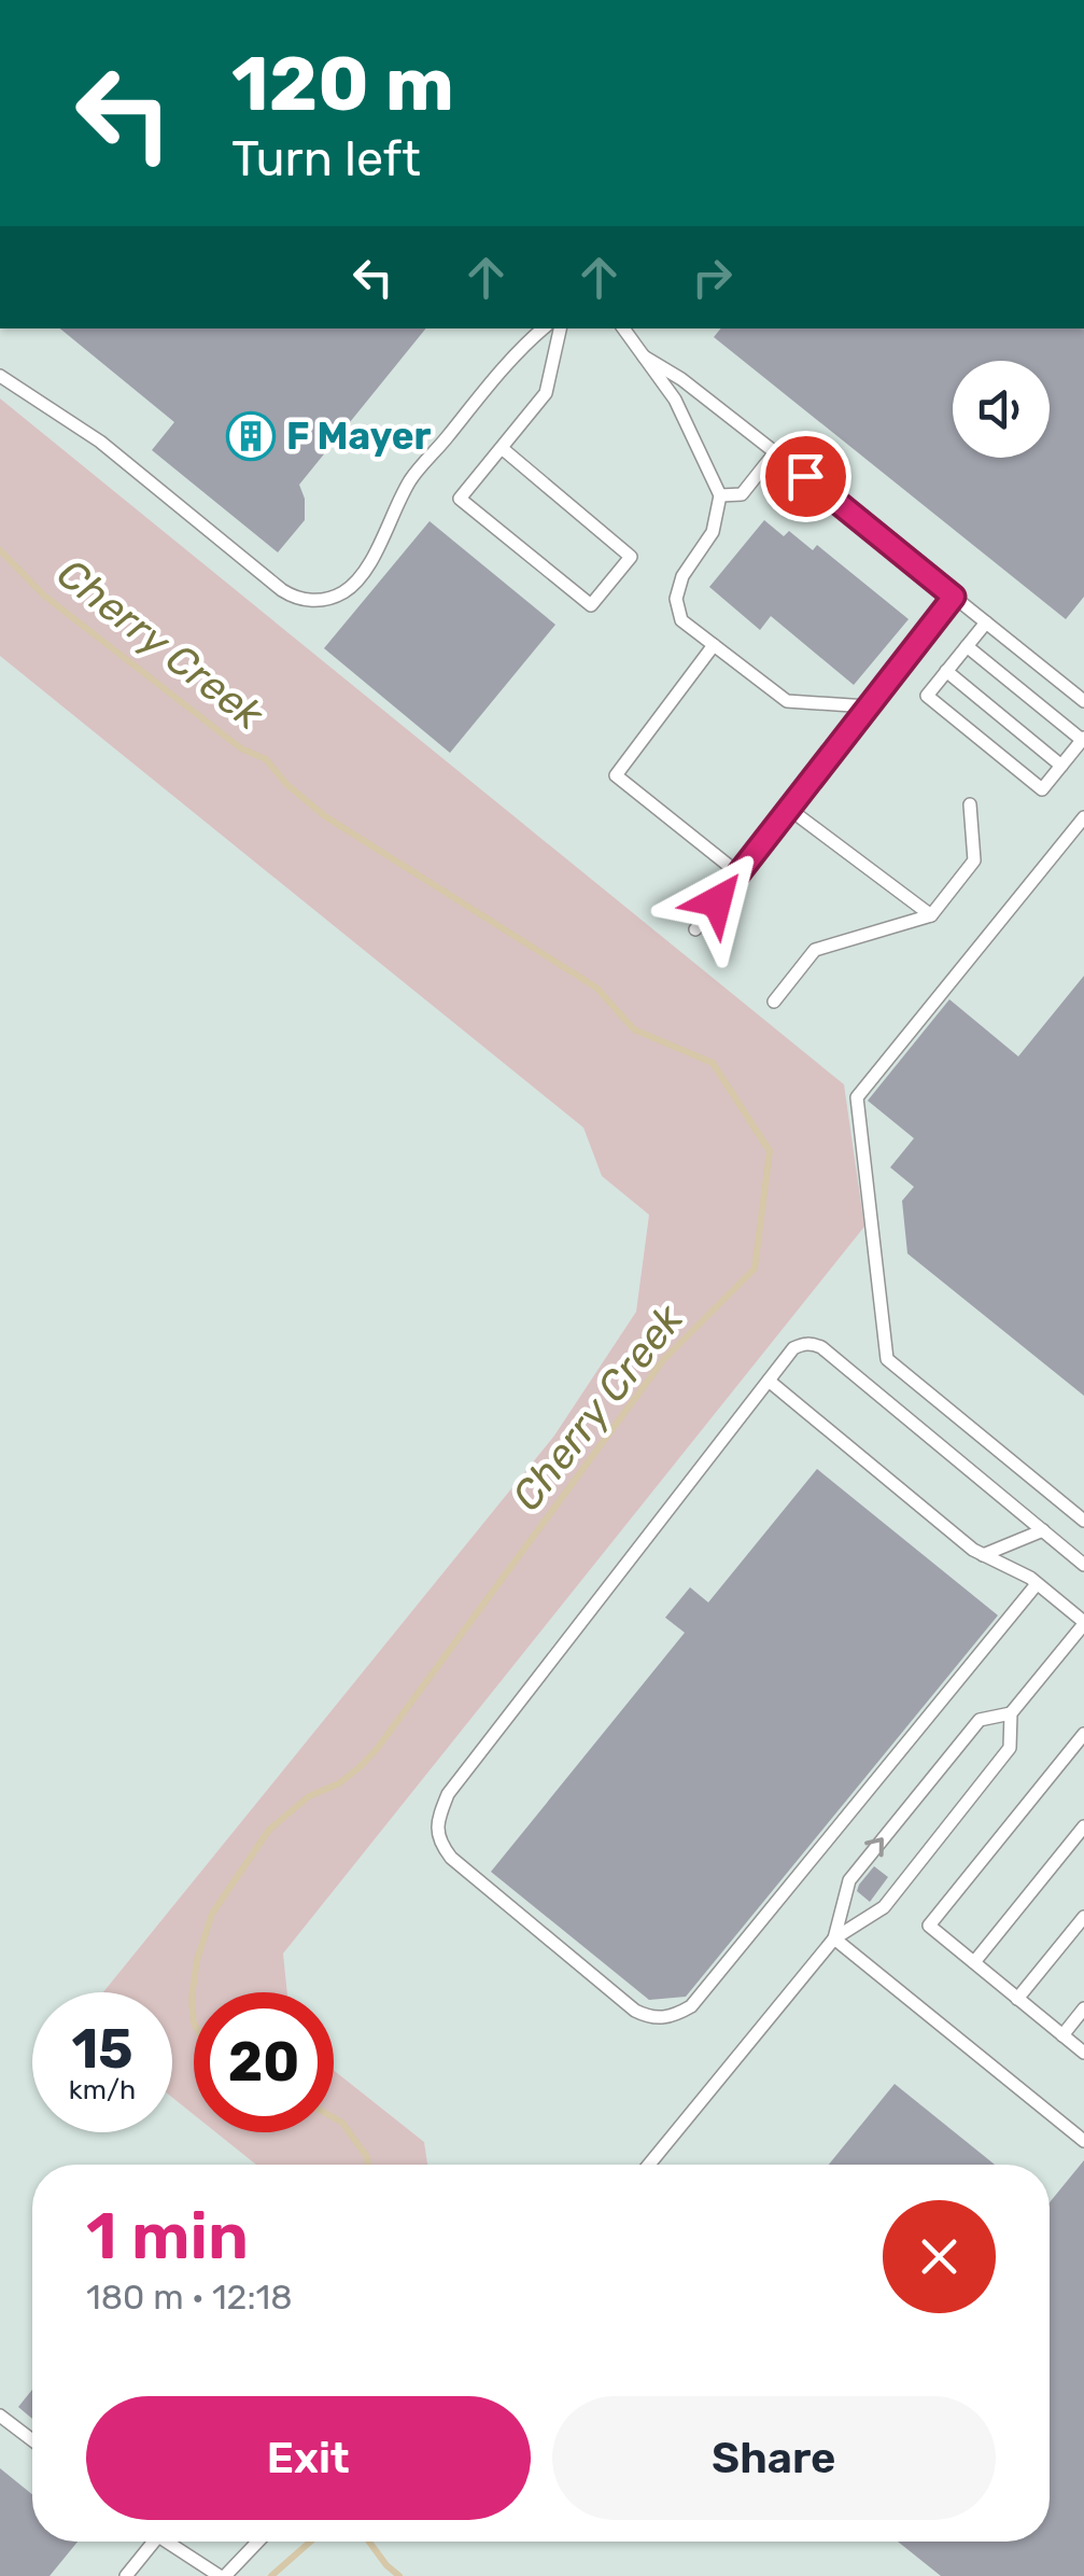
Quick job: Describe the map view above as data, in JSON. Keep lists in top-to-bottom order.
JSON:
{
  "water": ["Cherry Creek"],
  "places": {
    "building": ["F Mayer"]
  },
  "page": {
    "turn": ["120 m", "Turn left"],
    "speed": "15 km/h",
    "limit": "20",
    "heading": ["1 min", "180 m · 12:18"],
    "buttons": ["Exit", "Share"]
  }
}
